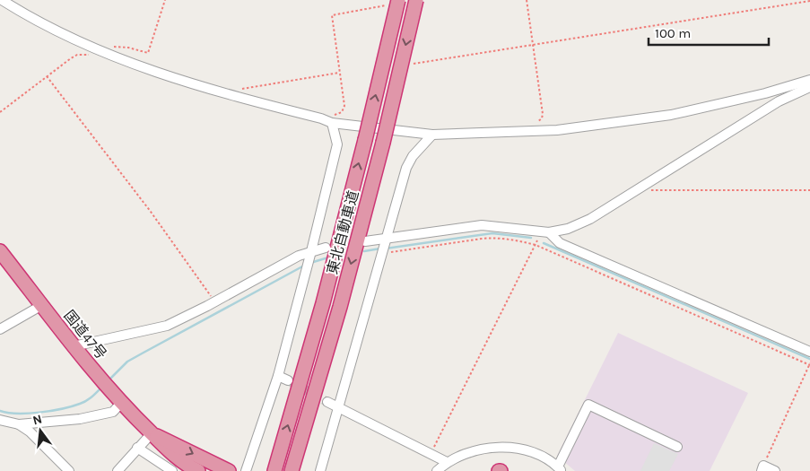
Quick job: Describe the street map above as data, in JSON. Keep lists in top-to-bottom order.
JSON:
{
  "streets": {
    "highway": ["東北自動車道", "国道47号"]
  },
  "scale_bar": "100 m",
  "north": "top"
}
